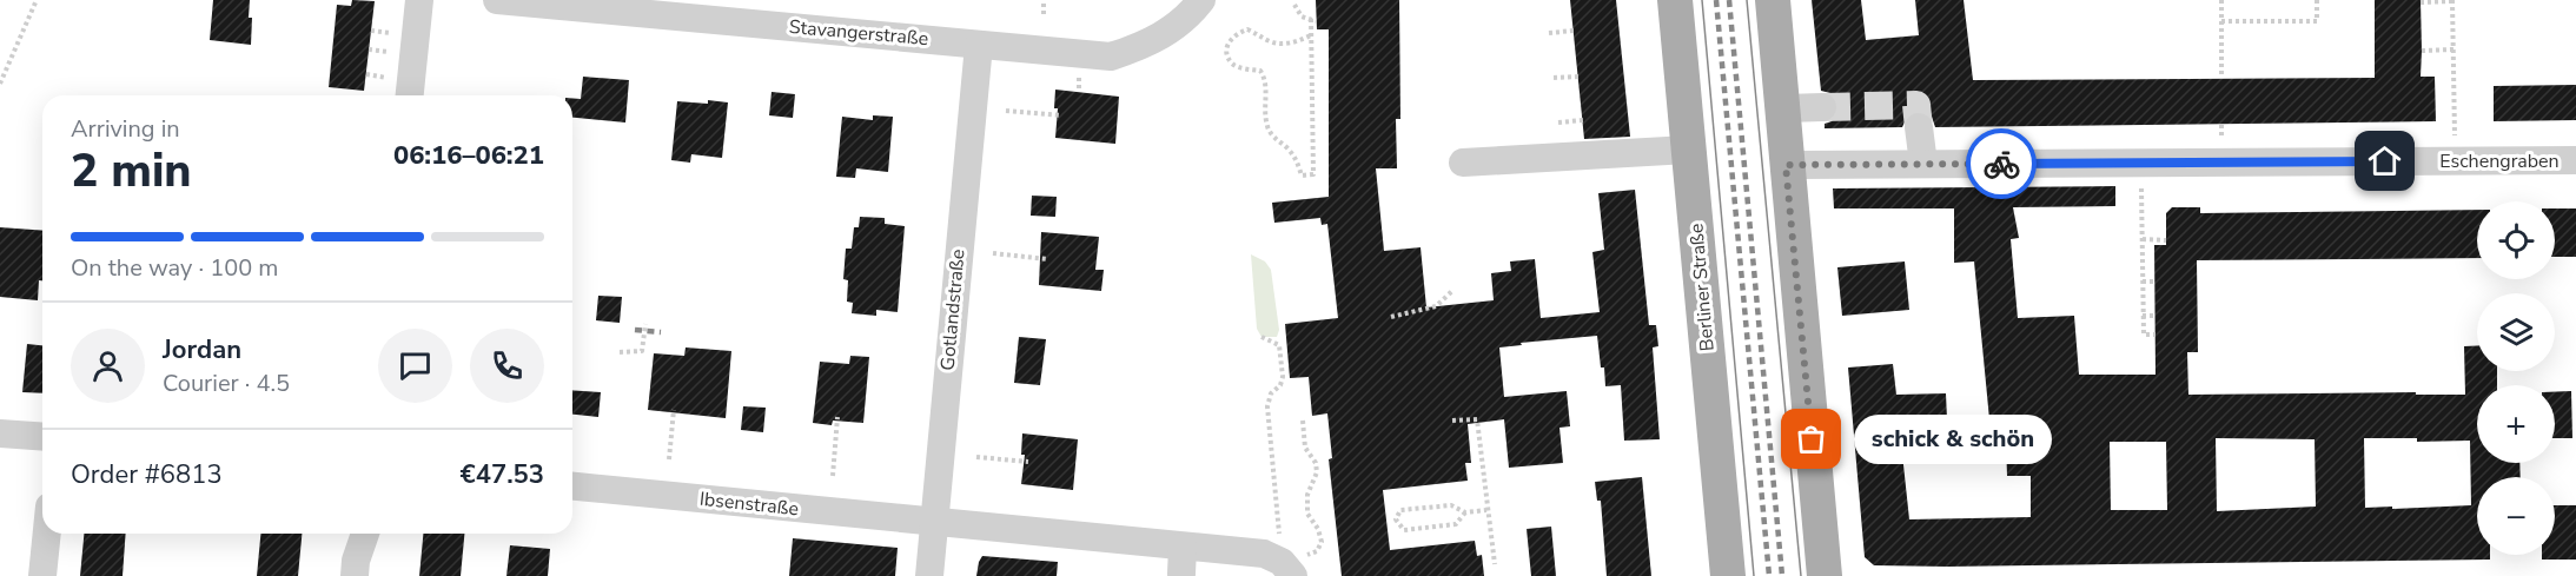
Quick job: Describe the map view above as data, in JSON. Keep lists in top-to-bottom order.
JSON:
{
  "streets": {
    "main road": ["Berliner Straße"],
    "street": [
      "Stavangerstraße",
      "Eschengraben",
      "Gotlandstraße",
      "Ibsenstraße"
    ]
  },
  "crossings": [
    ["Stavangerstraße", "Gotlandstraße"],
    ["Gotlandstraße", "Ibsenstraße"]
  ],
  "places": ["schick & schön"],
  "page": {
    "heading": ["2 min", "Arriving in", "06:16–06:21"],
    "panel": [
      "Jordan",
      "Courier · 4.5",
      "Order #6813",
      "€47.53"
    ],
    "map_buttons": ["+", "−"],
    "bar": "On the way · 100 m",
    "bubble": "schick & schön"
  }
}
